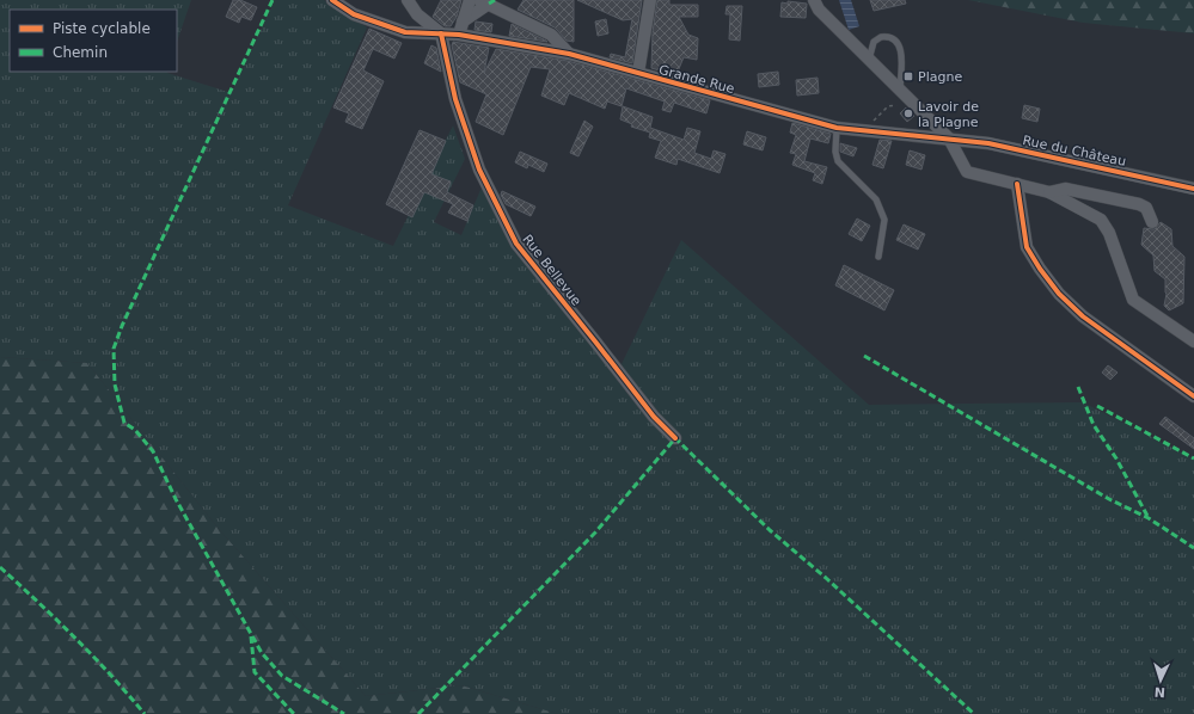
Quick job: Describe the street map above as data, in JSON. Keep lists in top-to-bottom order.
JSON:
{
  "streets": {
    "street": ["Grande Rue", "Rue du Château", "Rue Bellevue"]
  },
  "crossings": [
    ["Grande Rue", "Rue du Château"],
    ["Grande Rue", "Rue Bellevue"]
  ],
  "places": {
    "transit": ["Plagne"],
    "other": ["Lavoir de la Plagne"]
  },
  "legend": ["Piste cyclable", "Chemin"],
  "north": "bottom"
}
